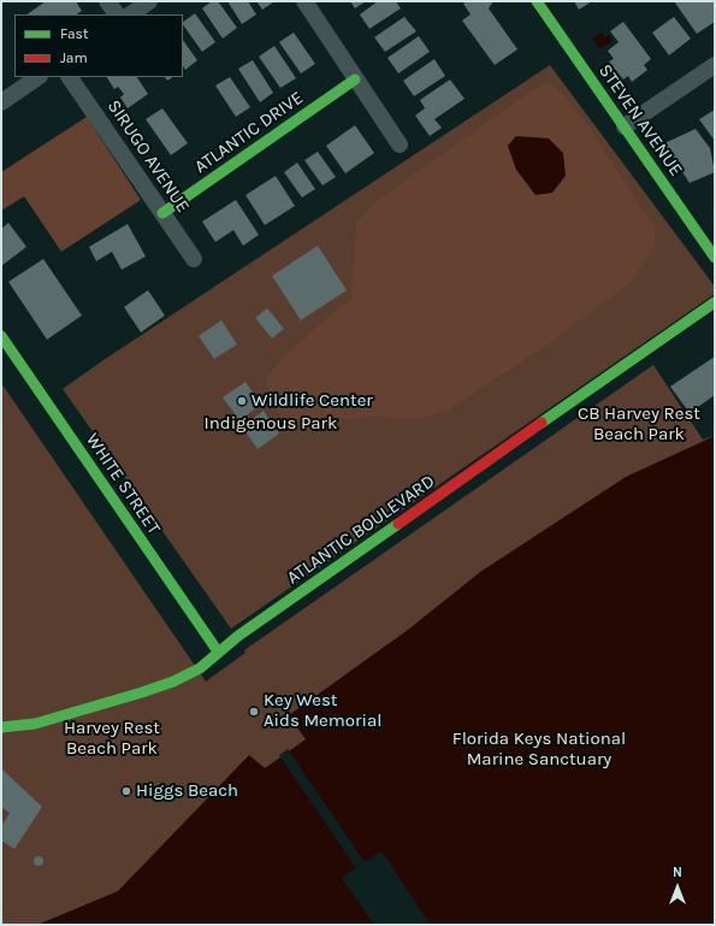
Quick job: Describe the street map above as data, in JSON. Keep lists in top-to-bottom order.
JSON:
{
  "streets": {
    "street": [
      "STEVEN AVENUE",
      "ATLANTIC DRIVE",
      "SIRUGO AVENUE",
      "WHITE STREET",
      "ATLANTIC BOULEVARD"
    ]
  },
  "crossings": [
    ["ATLANTIC DRIVE", "SIRUGO AVENUE"],
    ["WHITE STREET", "ATLANTIC BOULEVARD"]
  ],
  "parks": [
    "CB Harvey Rest Beach Park",
    "Indigenous Park",
    "Harvey Rest Beach Park",
    "Florida Keys National Marine Sanctuary"
  ],
  "places": ["Wildlife Center", "Key West Aids Memorial", "Higgs Beach"],
  "legend": ["Fast", "Jam"],
  "north": "top"
}
